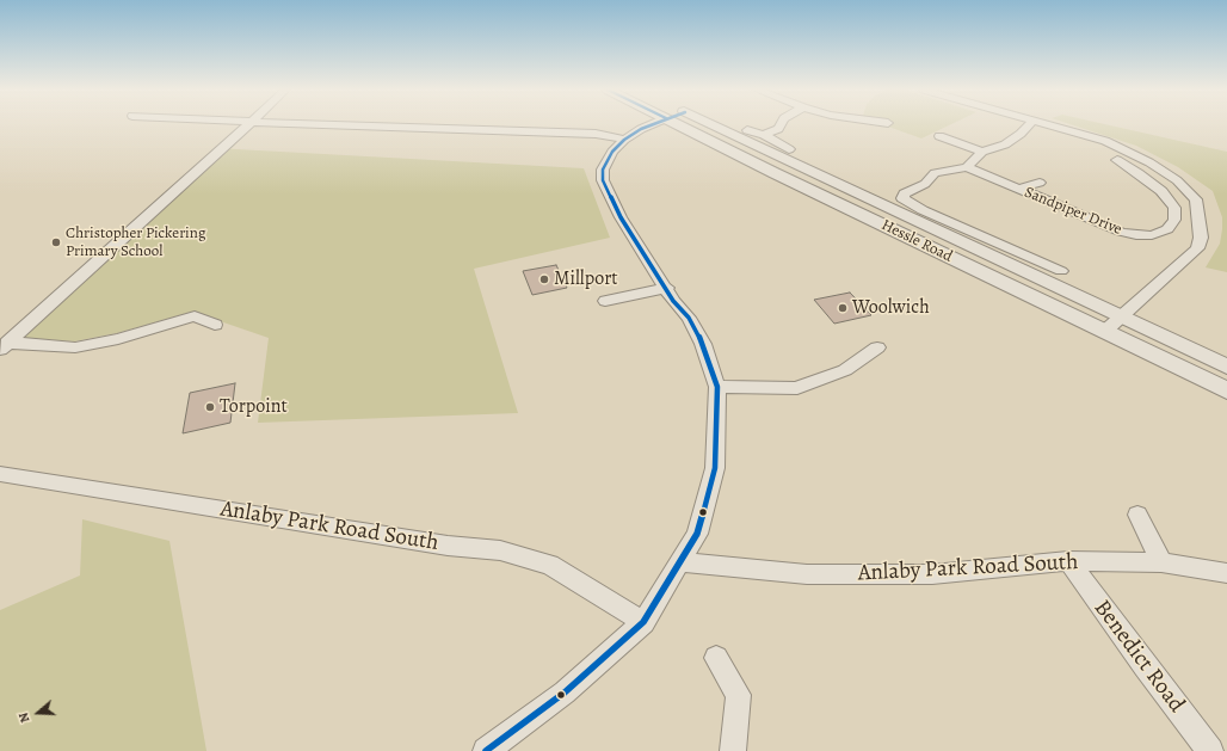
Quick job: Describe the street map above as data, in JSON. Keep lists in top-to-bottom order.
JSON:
{
  "streets": {
    "street": [
      "Sandpiper Drive",
      "Hessle Road",
      "Anlaby Park Road South",
      "Benedict Road"
    ]
  },
  "crossings": [
    ["Anlaby Park Road South", "Benedict Road"]
  ],
  "places": [
    "Christopher Pickering Primary School",
    "Millport",
    "Woolwich",
    "Torpoint"
  ],
  "north": "left"
}
